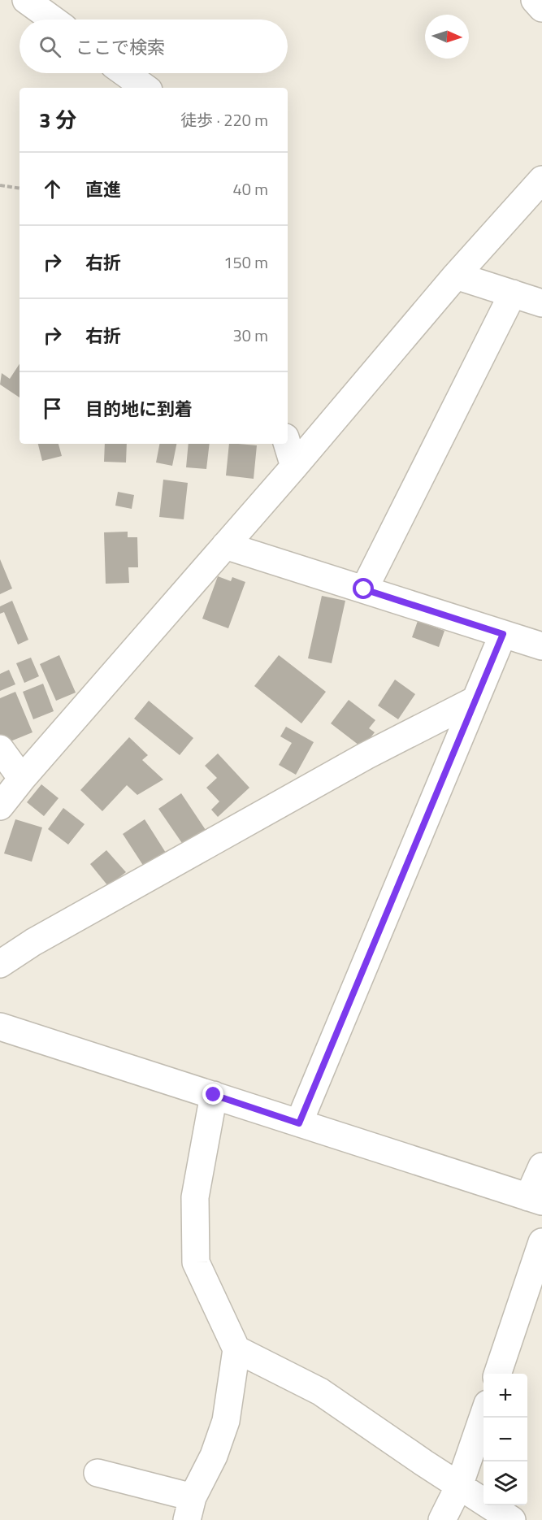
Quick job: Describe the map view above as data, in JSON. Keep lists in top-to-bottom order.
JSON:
{
  "north": "right",
  "page": {
    "search": "ここで検索",
    "heading": ["3 分", "徒歩 · 220 m"],
    "list": [
      ["直進", "40 m"],
      ["右折", "150 m"],
      ["右折", "30 m"],
      "目的地に到着"
    ],
    "map_buttons": ["+", "−"]
  }
}
